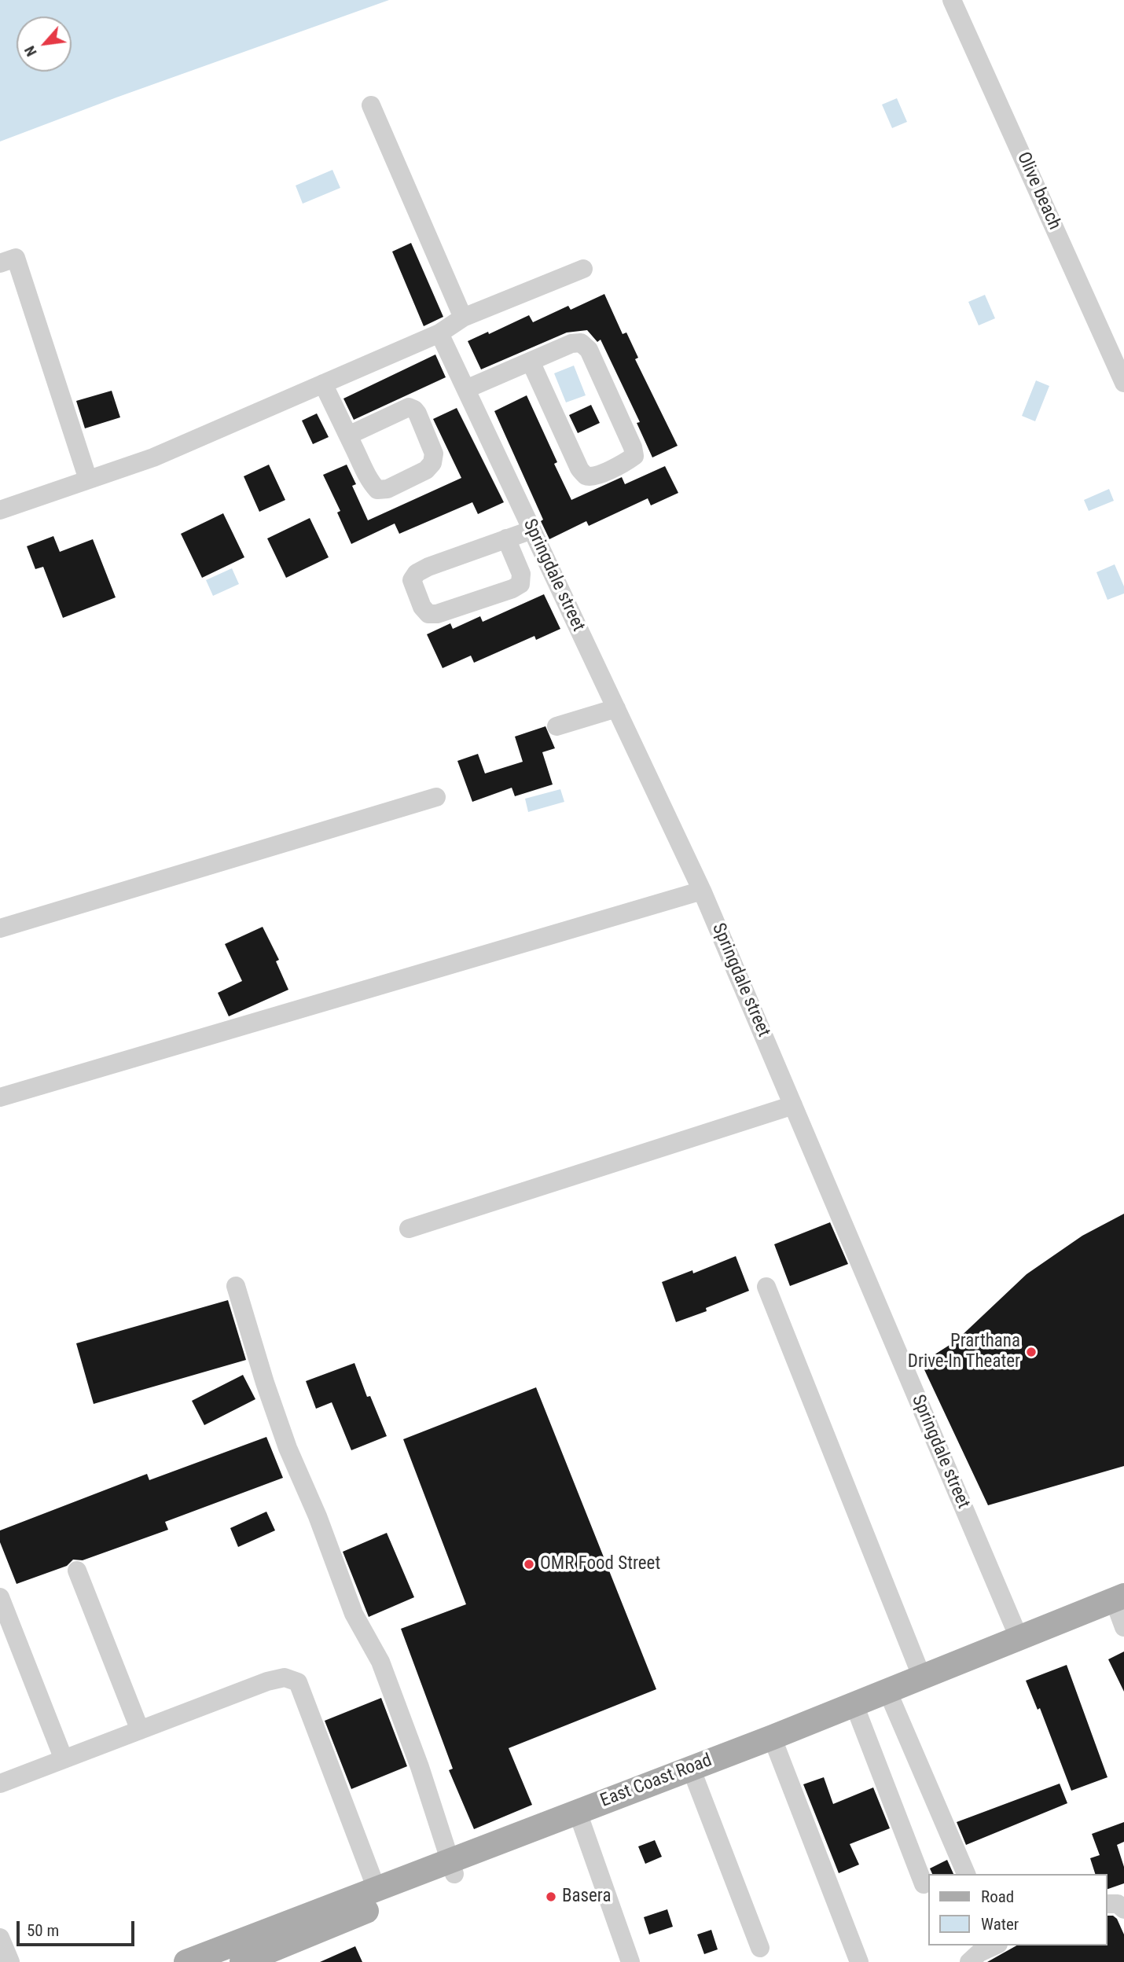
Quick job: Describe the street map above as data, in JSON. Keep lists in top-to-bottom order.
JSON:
{
  "streets": {
    "main road": ["East Coast Road"],
    "street": ["Olive beach", "Springdale street"]
  },
  "crossings": [
    ["Springdale street", "East Coast Road"]
  ],
  "places": ["Prarthana Drive-In Theater", "OMR Food Street", "Basera"],
  "legend": ["Road", "Water"],
  "scale_bar": "50 m",
  "north": "bottom left"
}
